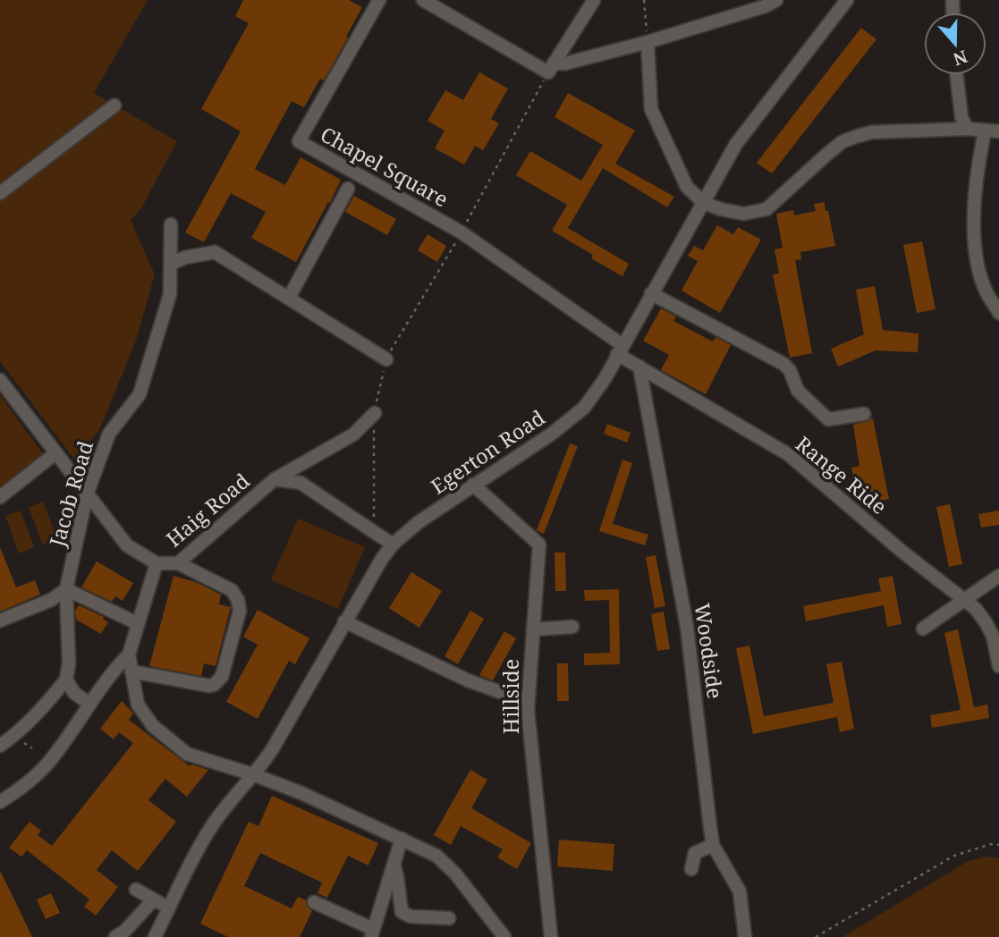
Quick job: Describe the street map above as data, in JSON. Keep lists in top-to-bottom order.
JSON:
{
  "streets": {
    "street": [
      "Chapel Square",
      "Egerton Road",
      "Range Ride",
      "Jacob Road",
      "Haig Road",
      "Woodside",
      "Hillside"
    ]
  },
  "crossings": [
    ["Chapel Square", "Range Ride"],
    ["Egerton Road", "Range Ride"],
    ["Egerton Road", "Haig Road"],
    ["Egerton Road", "Hillside"],
    ["Range Ride", "Woodside"],
    ["Jacob Road", "Haig Road"]
  ],
  "north": "bottom"
}
